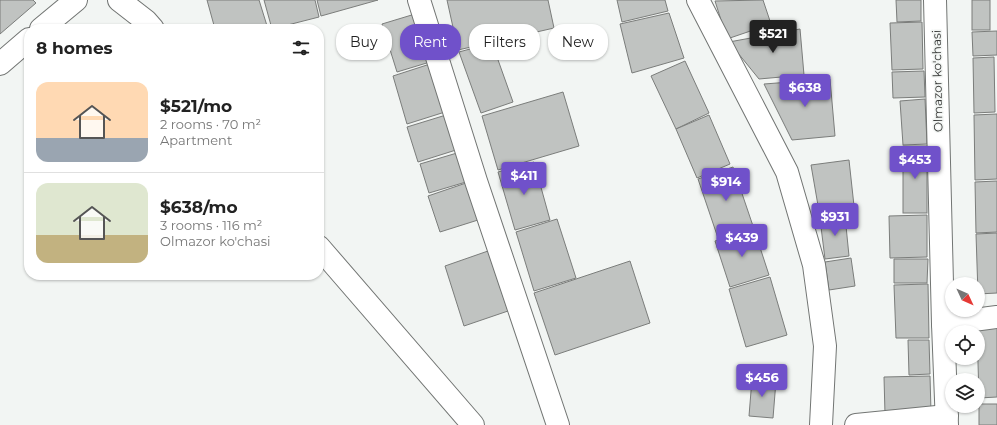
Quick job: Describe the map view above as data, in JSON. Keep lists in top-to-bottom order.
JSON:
{
  "streets": {
    "street": ["Olmazor ko'chasi"]
  },
  "north": "bottom right",
  "page": {
    "price": [
      "$521",
      "$638",
      "$453",
      "$411",
      "$914",
      "$931",
      "$439",
      "$456"
    ],
    "chip": [
      "Buy",
      "Rent",
      "Filters",
      "New"
    ],
    "heading": "8 homes",
    "list": [
      {
        "name": "$521/mo",
        "note": "2 rooms · 70 m² · Apartment"
      },
      {
        "name": "$638/mo",
        "note": "3 rooms · 116 m² · Olmazor ko'chasi"
      }
    ]
  }
}
